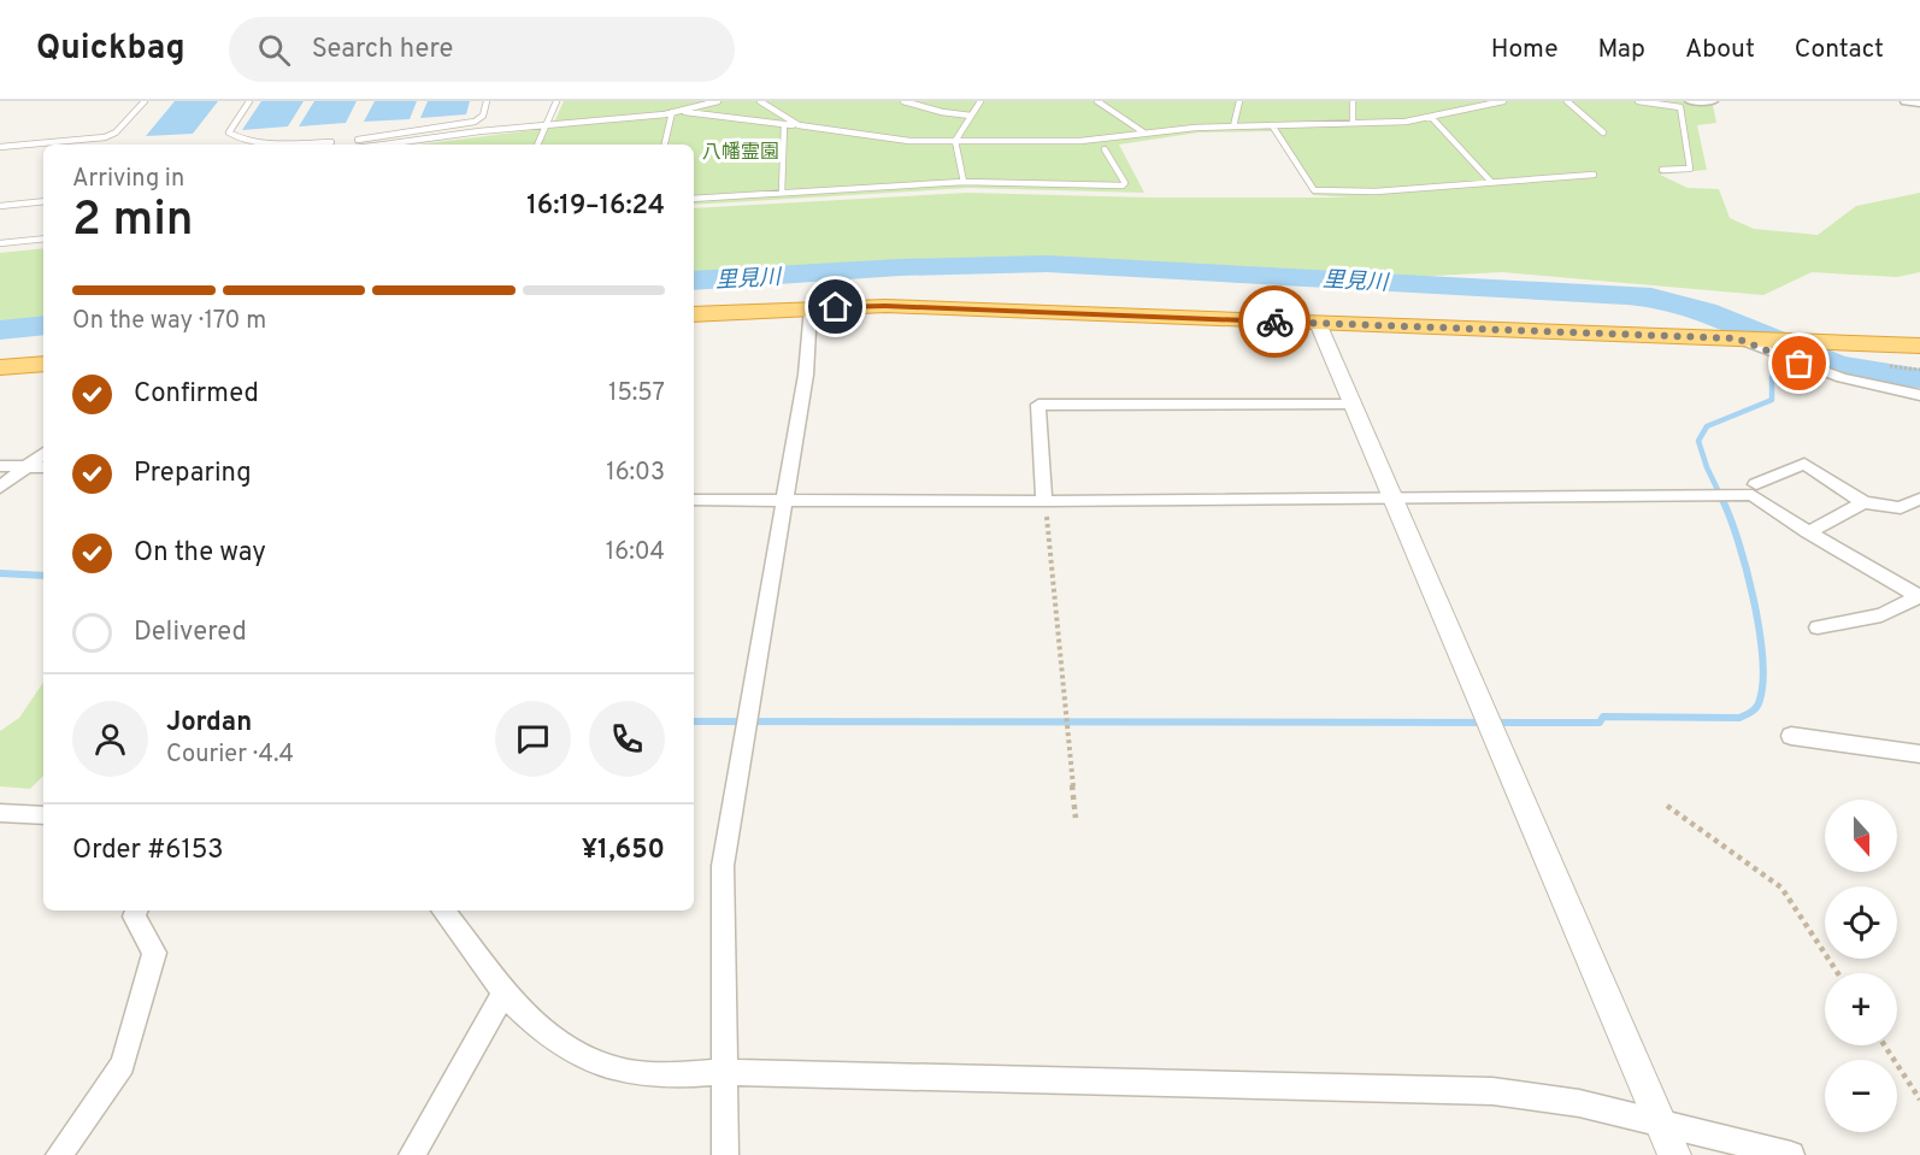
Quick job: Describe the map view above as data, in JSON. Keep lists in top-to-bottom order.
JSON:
{
  "water": ["里見川"],
  "parks": ["八幡霊園"],
  "north": "bottom",
  "page": {
    "header": "Quickbag",
    "search": "Search here",
    "nav": [
      "Home",
      "Map",
      "About",
      "Contact"
    ],
    "heading": ["2 min", "Arriving in", "16:19–16:24"],
    "panel": [
      "Jordan",
      "Courier · 4.4",
      "Order #6153",
      "¥1,650"
    ],
    "bar": "On the way · 170 m",
    "list": [
      ["Confirmed", "15:57"],
      ["Preparing", "16:03"],
      ["On the way", "16:04"],
      "Delivered"
    ],
    "map_buttons": ["+", "−"]
  }
}
